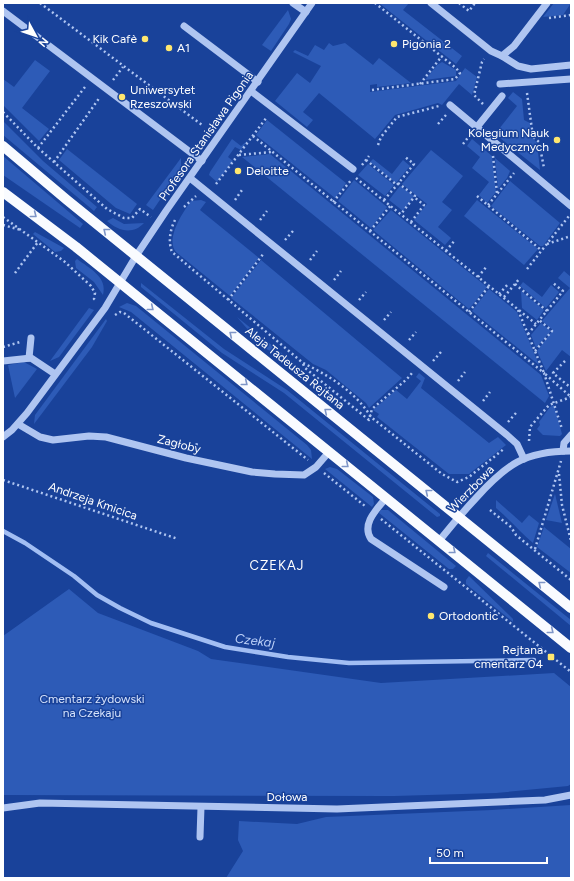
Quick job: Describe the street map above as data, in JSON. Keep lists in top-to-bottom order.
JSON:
{
  "streets": {
    "main road": ["Aleja Tadeusza Rejtana"],
    "street": [
      "Profesora Stanisława Pigonia",
      "Zagłoby",
      "Wierzbowa",
      "Dołowa"
    ],
    "path": ["Andrzeja Kmicica"]
  },
  "crossings": [
    ["Profesora Stanisława Pigonia", "Aleja Tadeusza Rejtana"],
    ["Aleja Tadeusza Rejtana", "Wierzbowa"]
  ],
  "districts": ["CZEKAJ"],
  "water": ["Czekaj"],
  "parks": ["Cmentarz żydowski na Czekaju"],
  "places": {
    "other": [
      "Kik Cafè",
      "Pigonia 2",
      "A1",
      "Uniwersytet Rzeszowski",
      "Kolegium Nauk Medycznych",
      "Deloitte",
      "Ortodontic"
    ],
    "transit": ["Rejtana cmentarz 04"]
  },
  "scale_bar": "50 m",
  "north": "bottom right"
}
